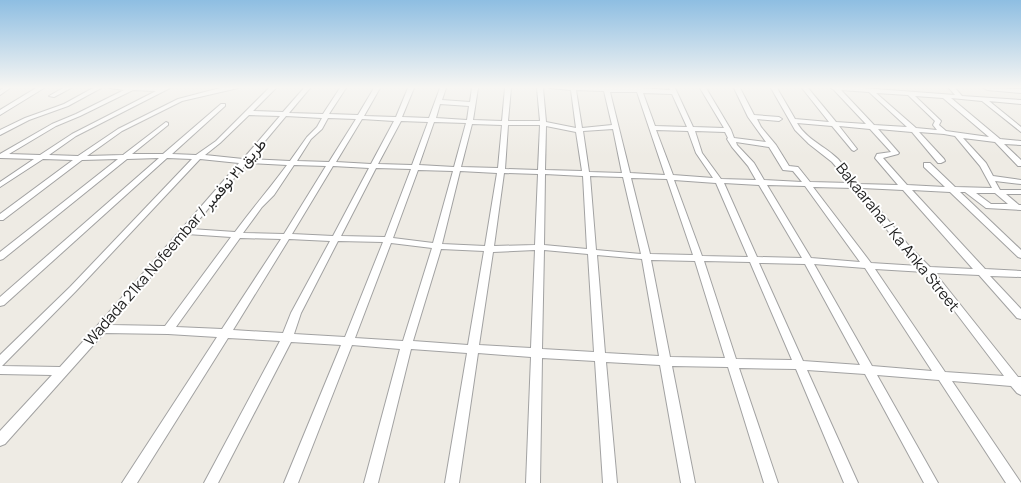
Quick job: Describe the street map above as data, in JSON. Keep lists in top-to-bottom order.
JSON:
{
  "streets": {
    "street": ["Bakaaraha / Ka Anka Street", "Wadada 21ka Nofeembar / طريق ٢١ نوفمبر"]
  }
}
